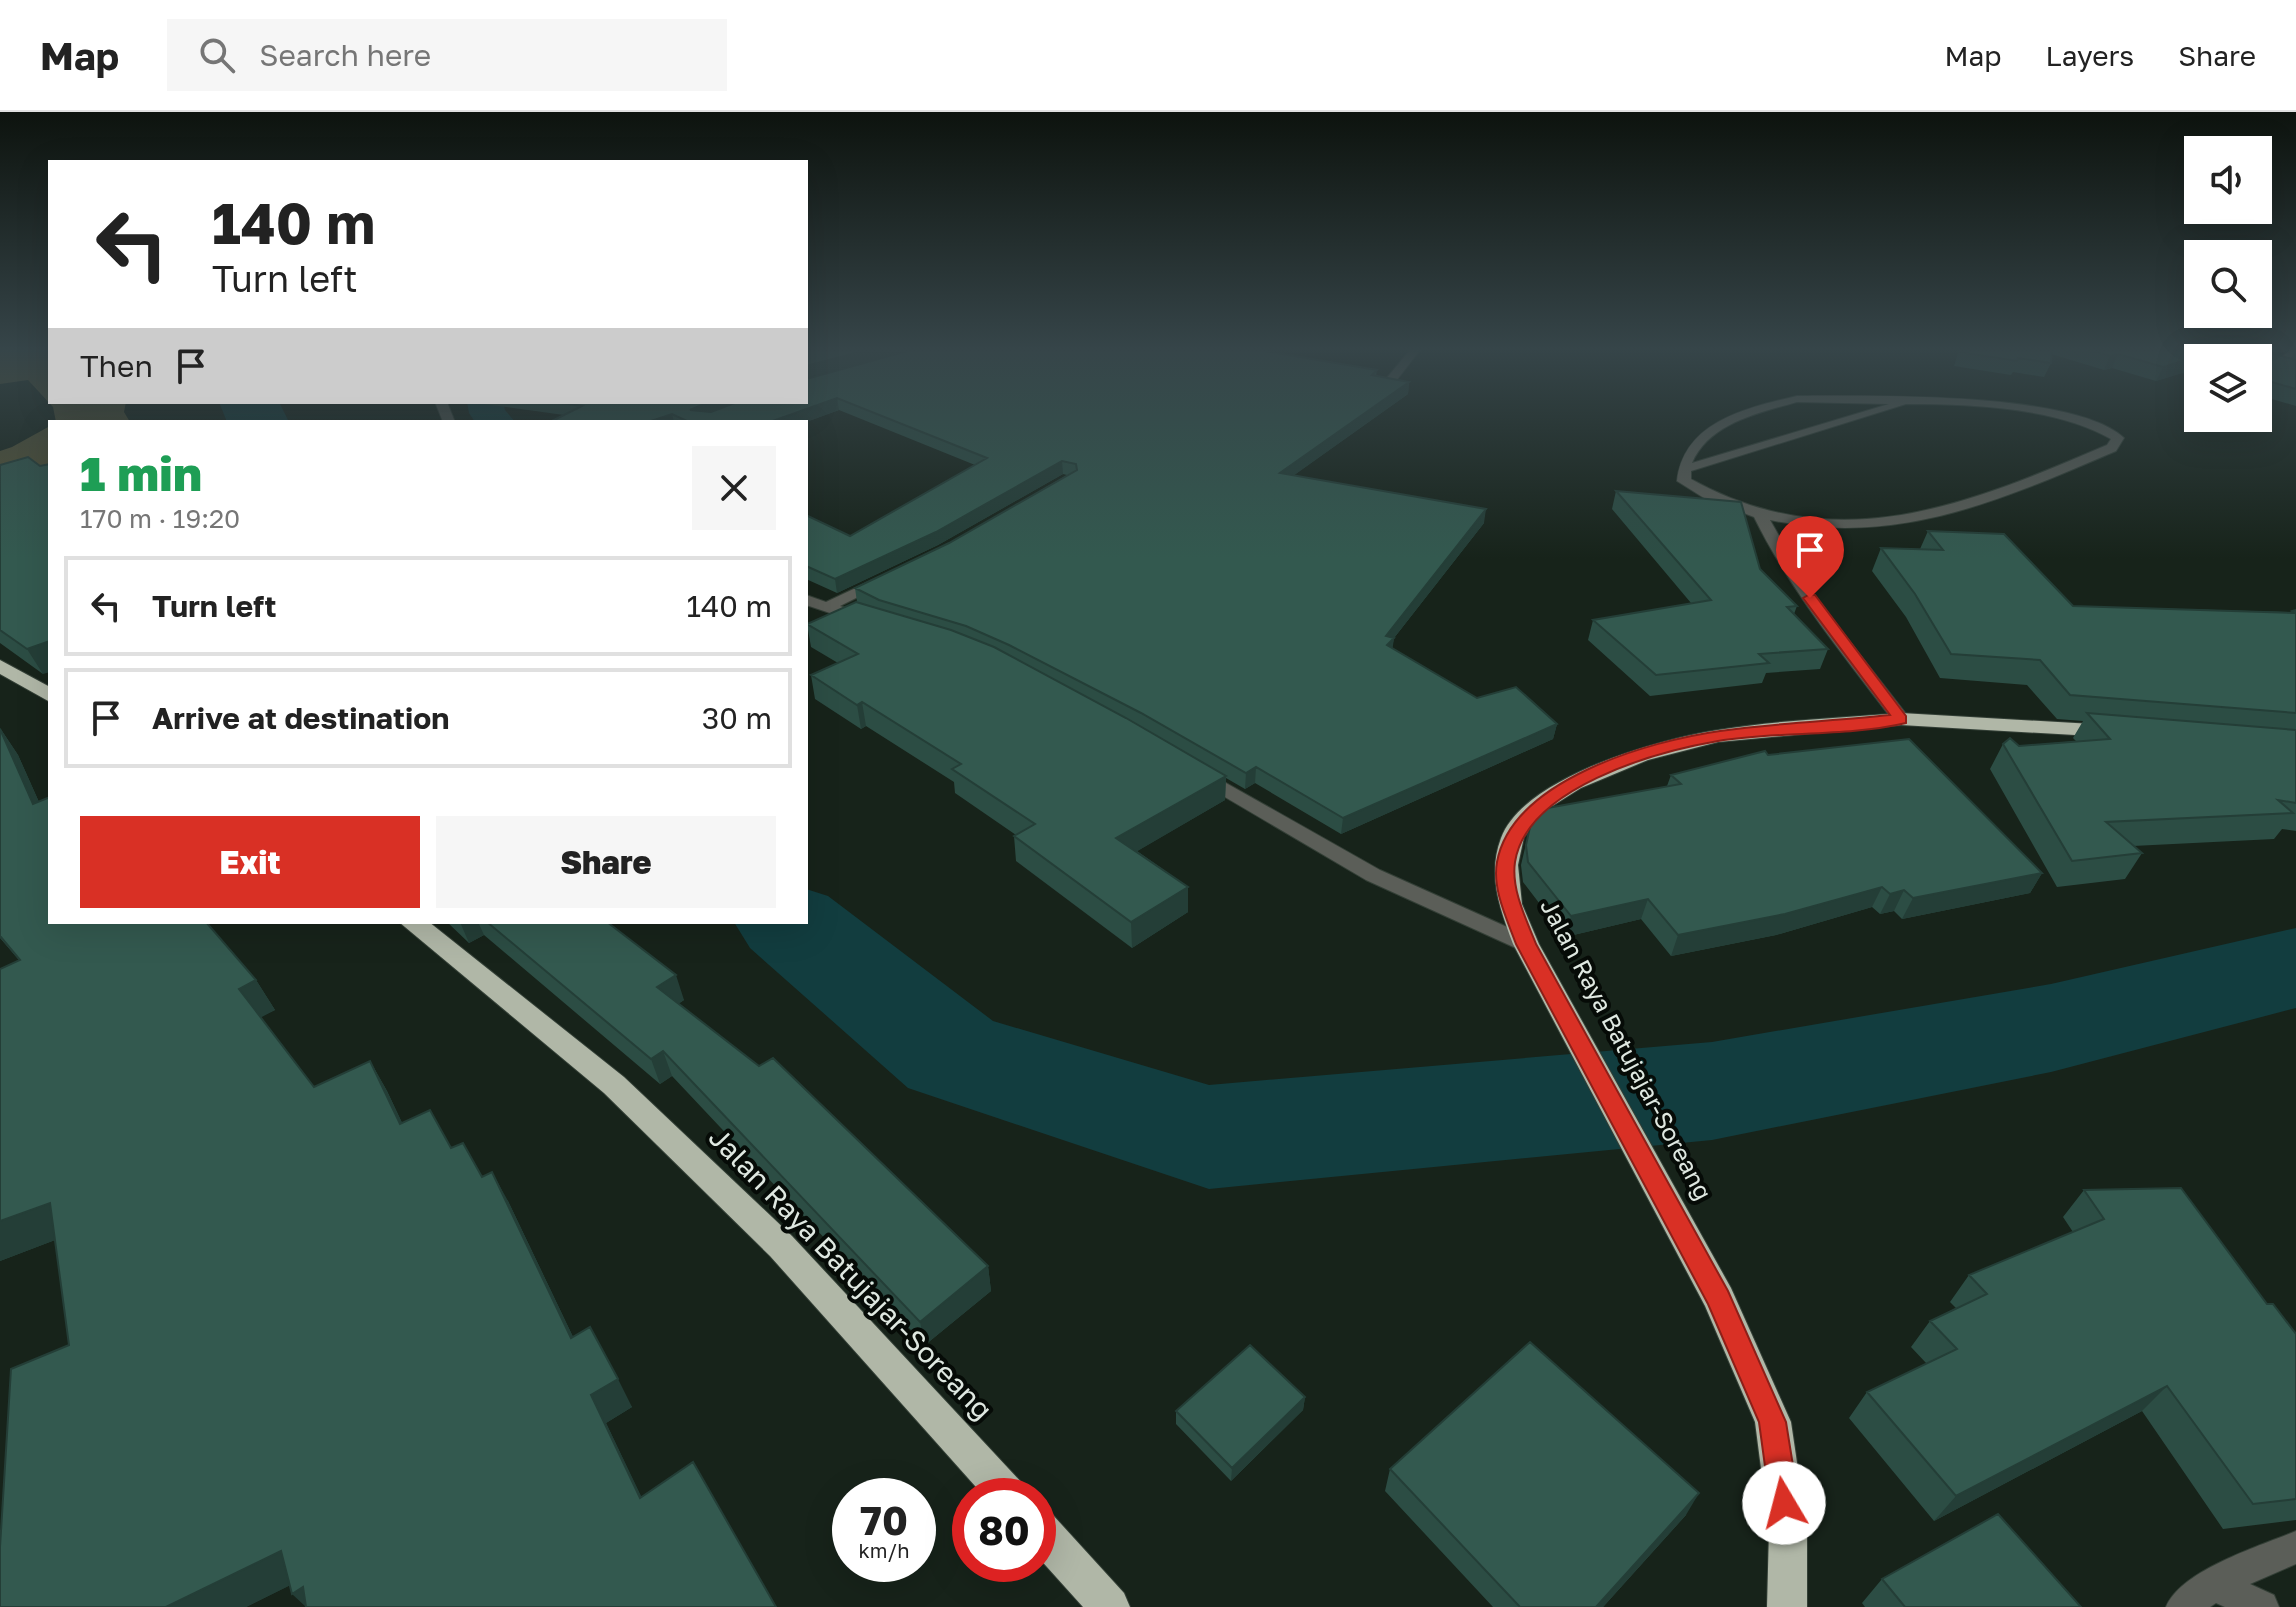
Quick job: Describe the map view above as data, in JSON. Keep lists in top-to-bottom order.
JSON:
{
  "streets": {
    "highway": ["Jalan Raya Batujajar-Soreang"]
  },
  "page": {
    "header": "Map",
    "search": "Search here",
    "nav": ["Map", "Layers", "Share"],
    "turn": ["140 m", "Turn left"],
    "then": "Then",
    "heading": ["1 min", "170 m · 19:20"],
    "list": [
      {
        "name": "Turn left",
        "value": "140 m"
      },
      {
        "name": "Arrive at destination",
        "value": "30 m"
      }
    ],
    "buttons": ["Exit", "Share"],
    "speed": "70 km/h",
    "limit": "80"
  }
}
